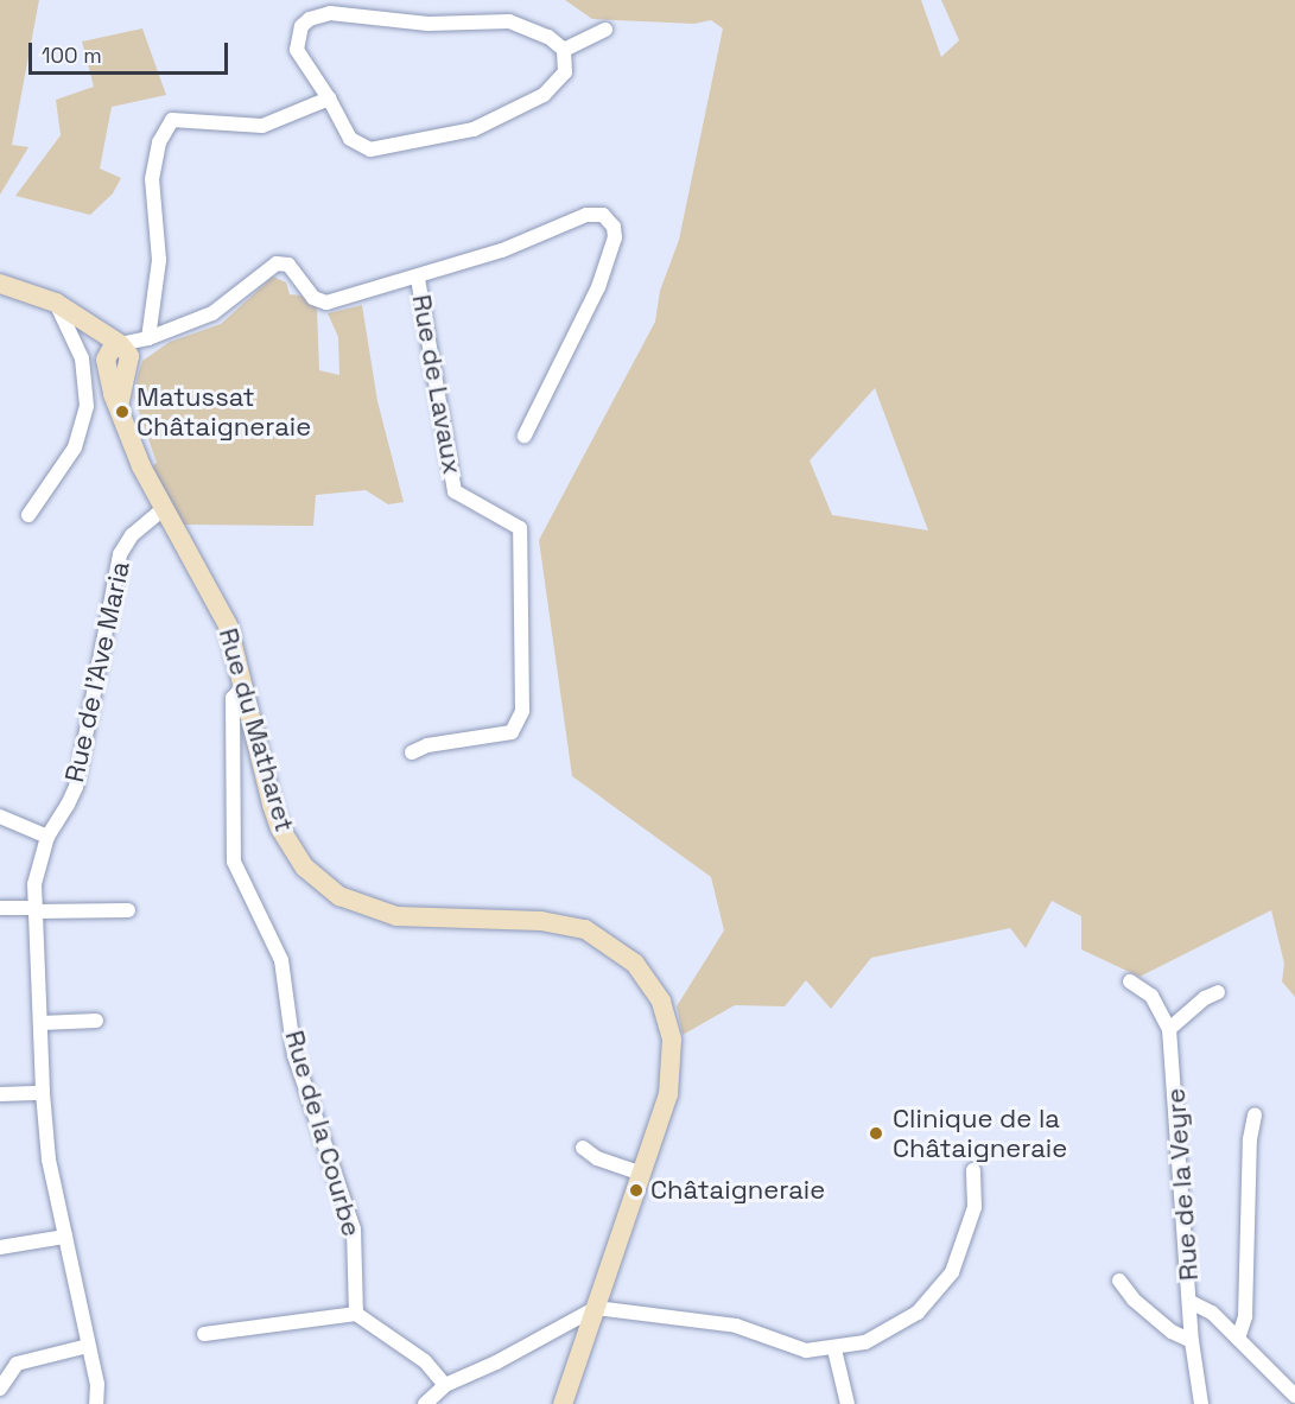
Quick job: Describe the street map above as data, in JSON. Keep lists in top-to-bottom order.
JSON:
{
  "streets": {
    "street": [
      "Rue de Lavaux",
      "Rue de l'Ave Maria",
      "Rue du Matharet",
      "Rue de la Courbe",
      "Rue de la Veyre"
    ]
  },
  "crossings": [
    ["Rue de l'Ave Maria", "Rue du Matharet"],
    ["Rue du Matharet", "Rue de la Courbe"]
  ],
  "places": ["Matussat Châtaigneraie", "Clinique de la Châtaigneraie", "Châtaigneraie"],
  "scale_bar": "100 m"
}
